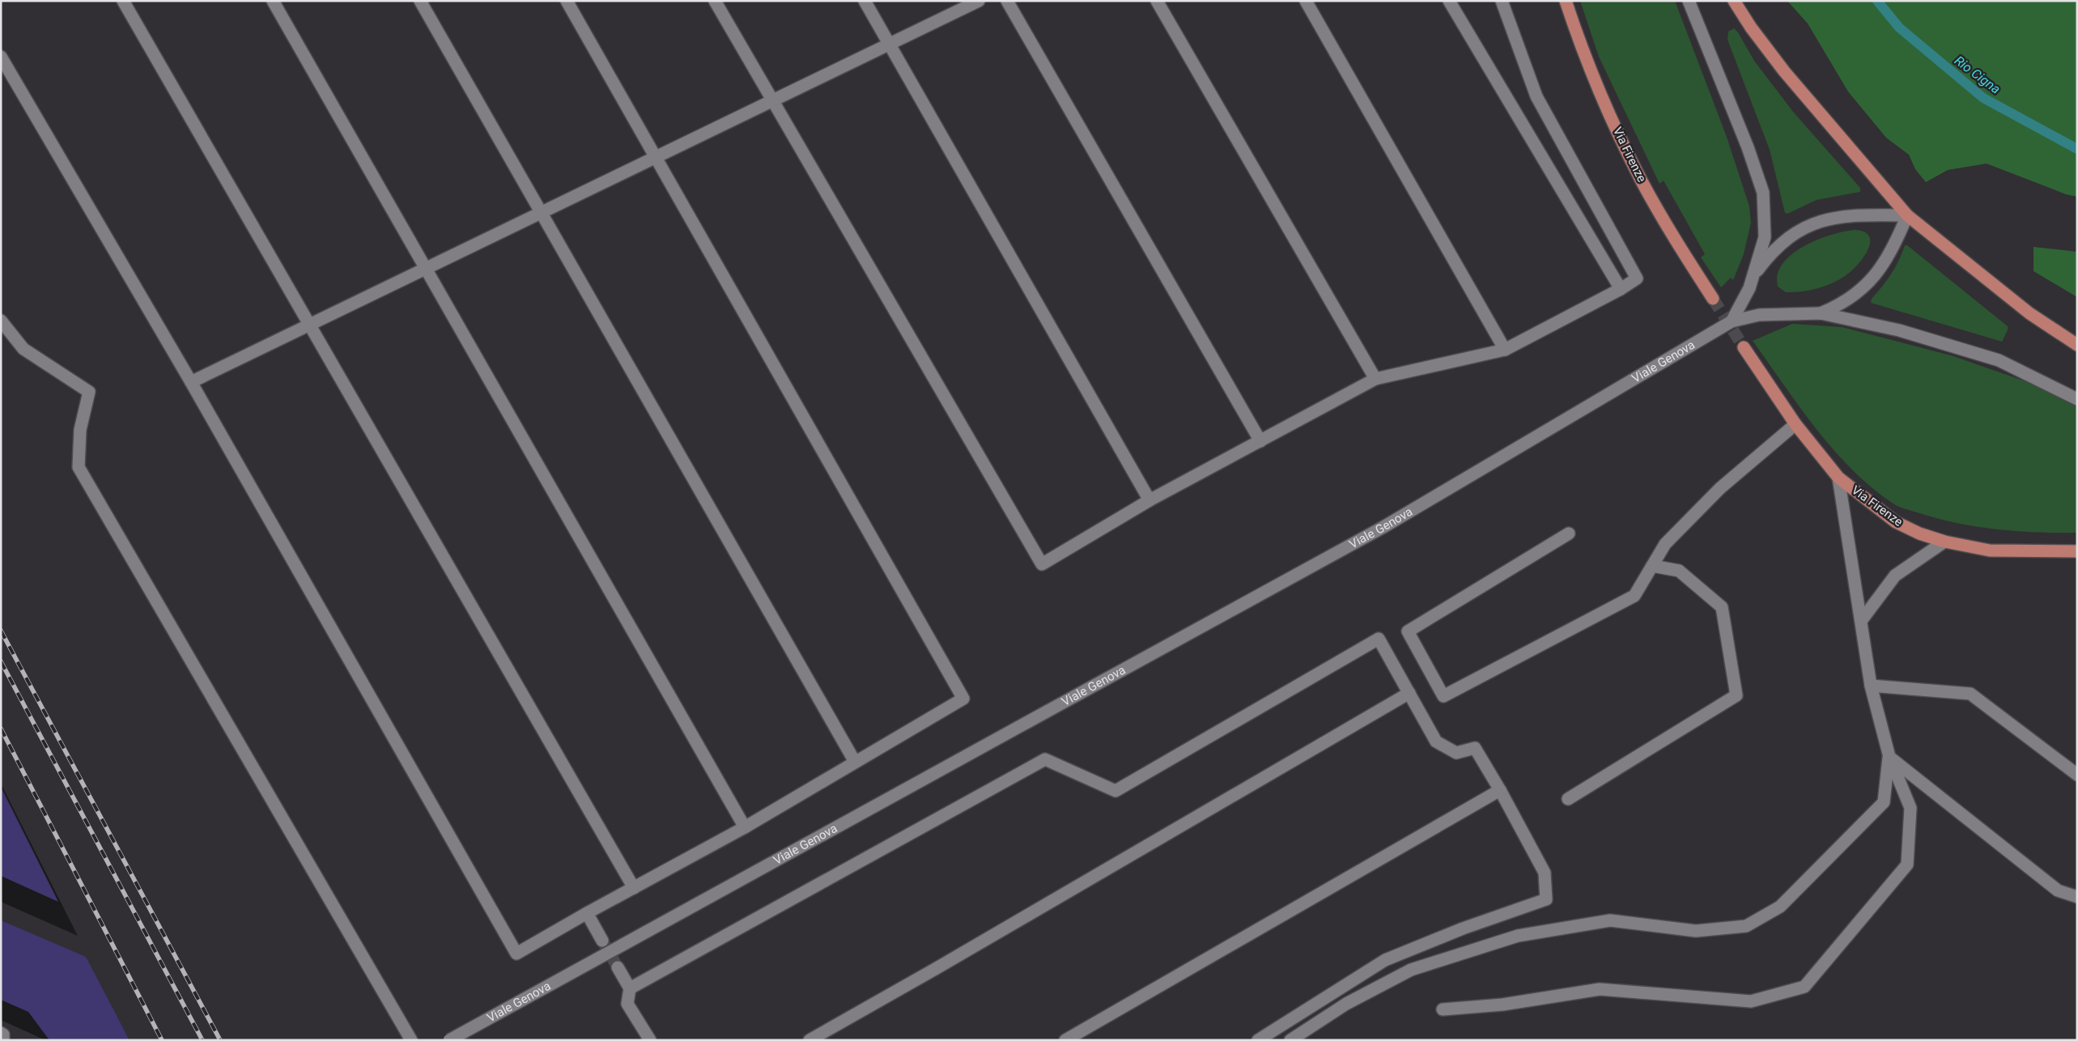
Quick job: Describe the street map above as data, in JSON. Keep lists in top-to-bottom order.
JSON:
{
  "streets": {
    "main road": ["Via Firenze"],
    "street": ["Viale Genova"]
  },
  "water": ["Rio Cigna"]
}
